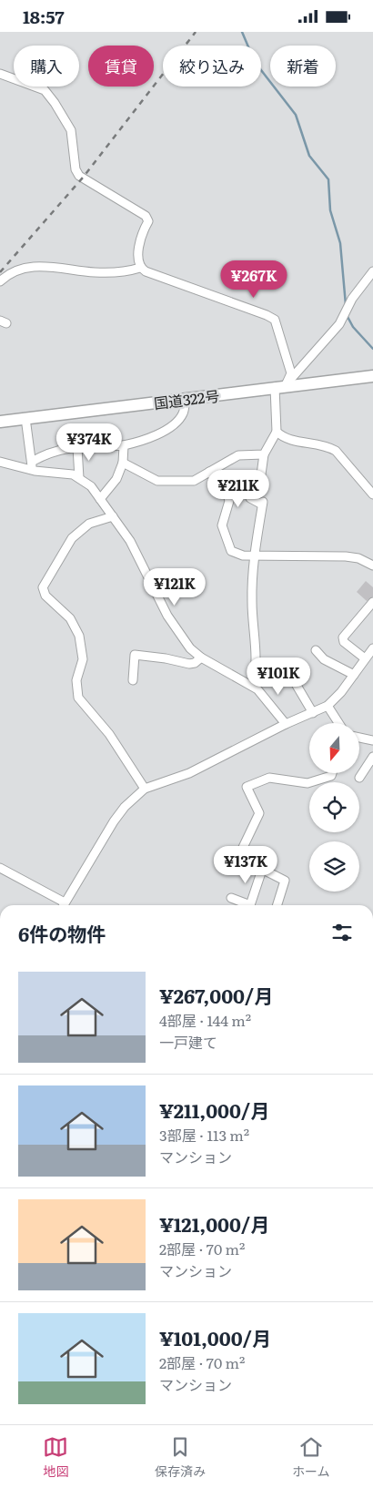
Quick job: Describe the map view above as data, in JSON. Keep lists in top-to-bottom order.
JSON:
{
  "streets": {
    "highway": ["国道322号"]
  },
  "north": "bottom",
  "page": {
    "status": "18:57",
    "chip": [
      "購入",
      "賃貸",
      "絞り込み",
      "新着"
    ],
    "price": [
      "¥267K",
      "¥374K",
      "¥211K",
      "¥121K",
      "¥101K",
      "¥137K"
    ],
    "heading": "6件の物件",
    "list": [
      {
        "name": "¥267,000/月",
        "note": "4部屋 · 144 m² · 一戸建て"
      },
      {
        "name": "¥211,000/月",
        "note": "3部屋 · 113 m² · マンション"
      },
      {
        "name": "¥121,000/月",
        "note": "2部屋 · 70 m² · マンション"
      },
      {
        "name": "¥101,000/月",
        "note": "2部屋 · 70 m² · マンション"
      }
    ],
    "tabs": ["地図", "保存済み", "ホーム"]
  }
}
